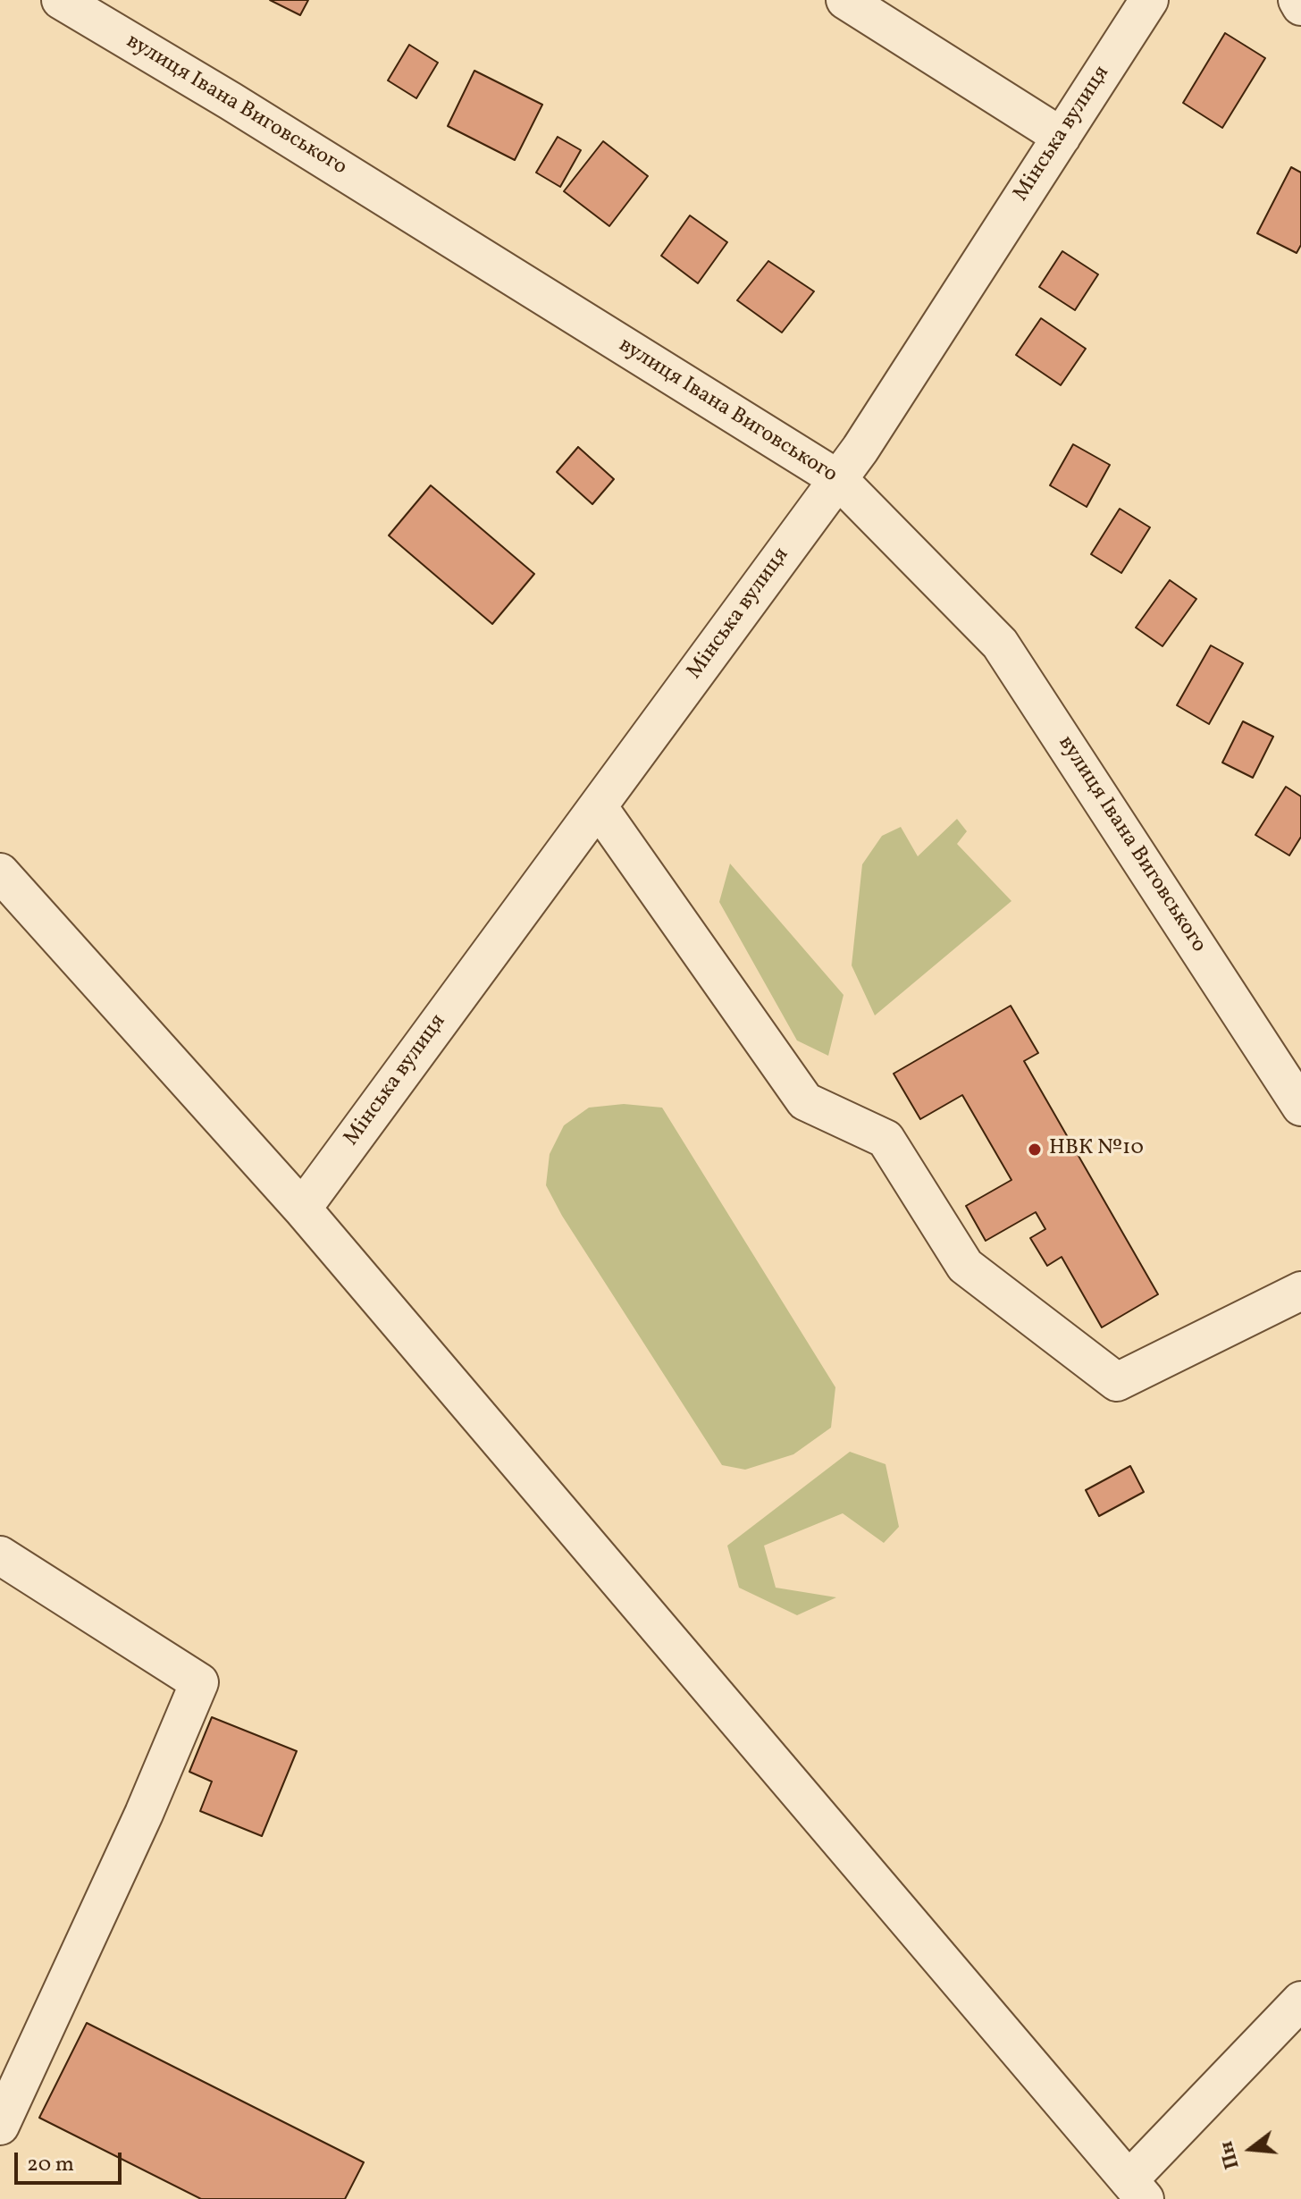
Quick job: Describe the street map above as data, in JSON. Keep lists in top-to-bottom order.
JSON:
{
  "streets": {
    "street": ["вулиця Івана Виговського", "Мінська вулиця"]
  },
  "crossings": [
    ["вулиця Івана Виговського", "Мінська вулиця"]
  ],
  "places": ["НВК №10"],
  "scale_bar": "20 m",
  "north": "left"
}
